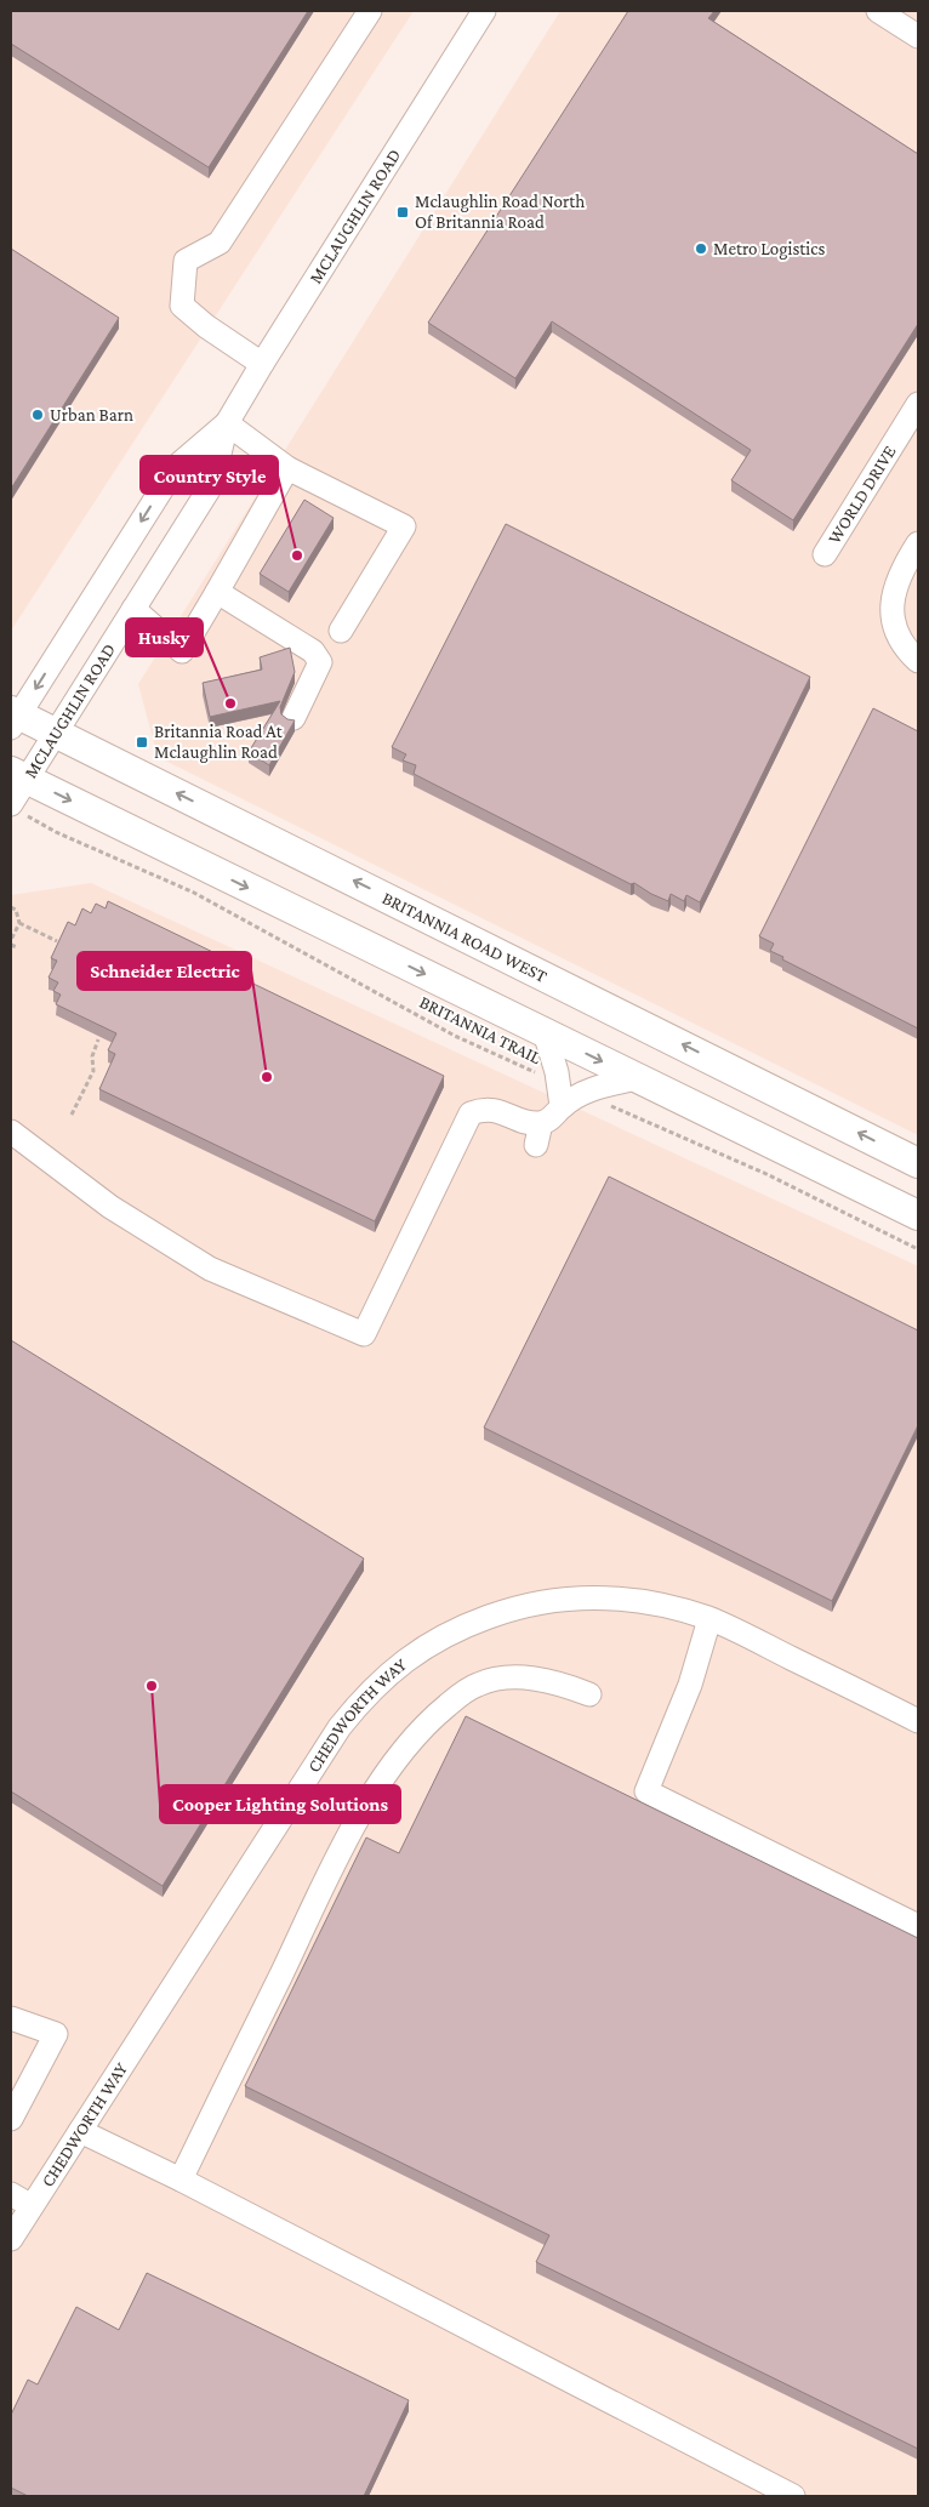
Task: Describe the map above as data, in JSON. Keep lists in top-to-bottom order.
{
  "streets": {
    "main road": ["BRITANNIA ROAD WEST"],
    "street": ["MCLAUGHLIN ROAD", "WORLD DRIVE", "CHEDWORTH WAY"],
    "path": ["BRITANNIA TRAIL"]
  },
  "crossings": [
    ["MCLAUGHLIN ROAD", "BRITANNIA ROAD WEST"]
  ],
  "places": {
    "transit": ["Mclaughlin Road North Of Britannia Road", "Britannia Road At Mclaughlin Road"],
    "other": [
      "Metro Logistics",
      "Urban Barn",
      "Country Style",
      "Husky",
      "Schneider Electric",
      "Cooper Lighting Solutions"
    ]
  }
}
